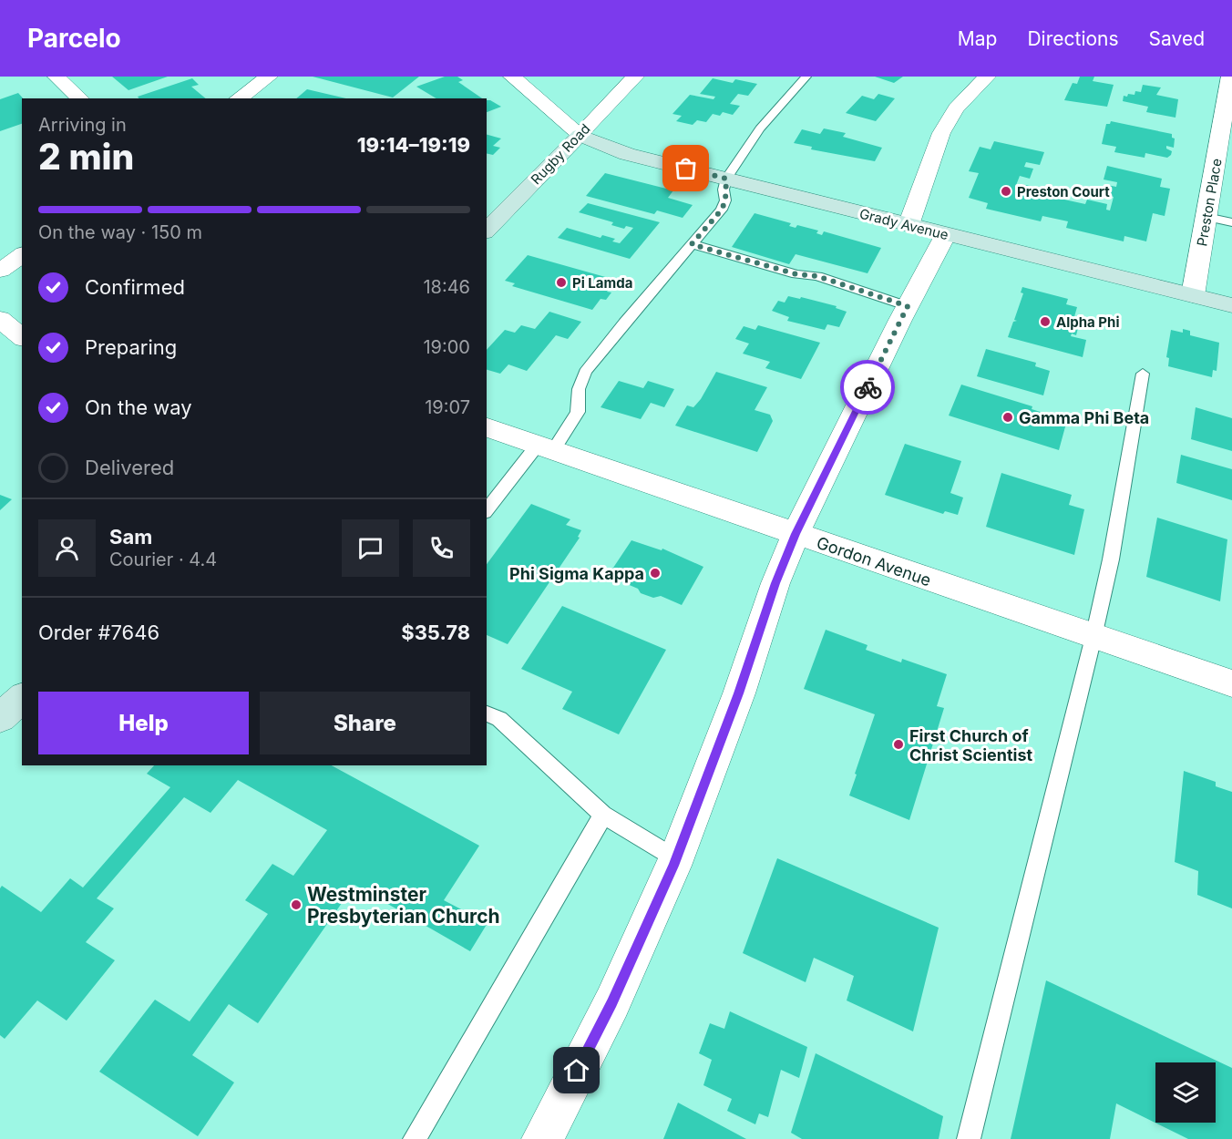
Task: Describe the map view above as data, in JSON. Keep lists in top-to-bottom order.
{
  "streets": {
    "main road": ["Rugby Road", "Grady Avenue"],
    "street": ["Preston Place", "Gordon Avenue"]
  },
  "crossings": [
    ["Rugby Road", "Grady Avenue"],
    ["Preston Place", "Grady Avenue"]
  ],
  "places": [
    "Preston Court",
    "Pi Lamda",
    "Alpha Phi",
    "Gamma Phi Beta",
    "Phi Sigma Kappa",
    "First Church of Christ Scientist",
    "Westminster Presbyterian Church"
  ],
  "page": {
    "header": "Parcelo",
    "nav": ["Map", "Directions", "Saved"],
    "heading": ["2 min", "Arriving in", "19:14–19:19"],
    "panel": [
      "Sam",
      "Courier · 4.4",
      "Order #7646",
      "$35.78"
    ],
    "bar": "On the way · 150 m",
    "list": [
      ["Confirmed", "18:46"],
      ["Preparing", "19:00"],
      ["On the way", "19:07"],
      "Delivered"
    ],
    "buttons": ["Help", "Share"]
  }
}
